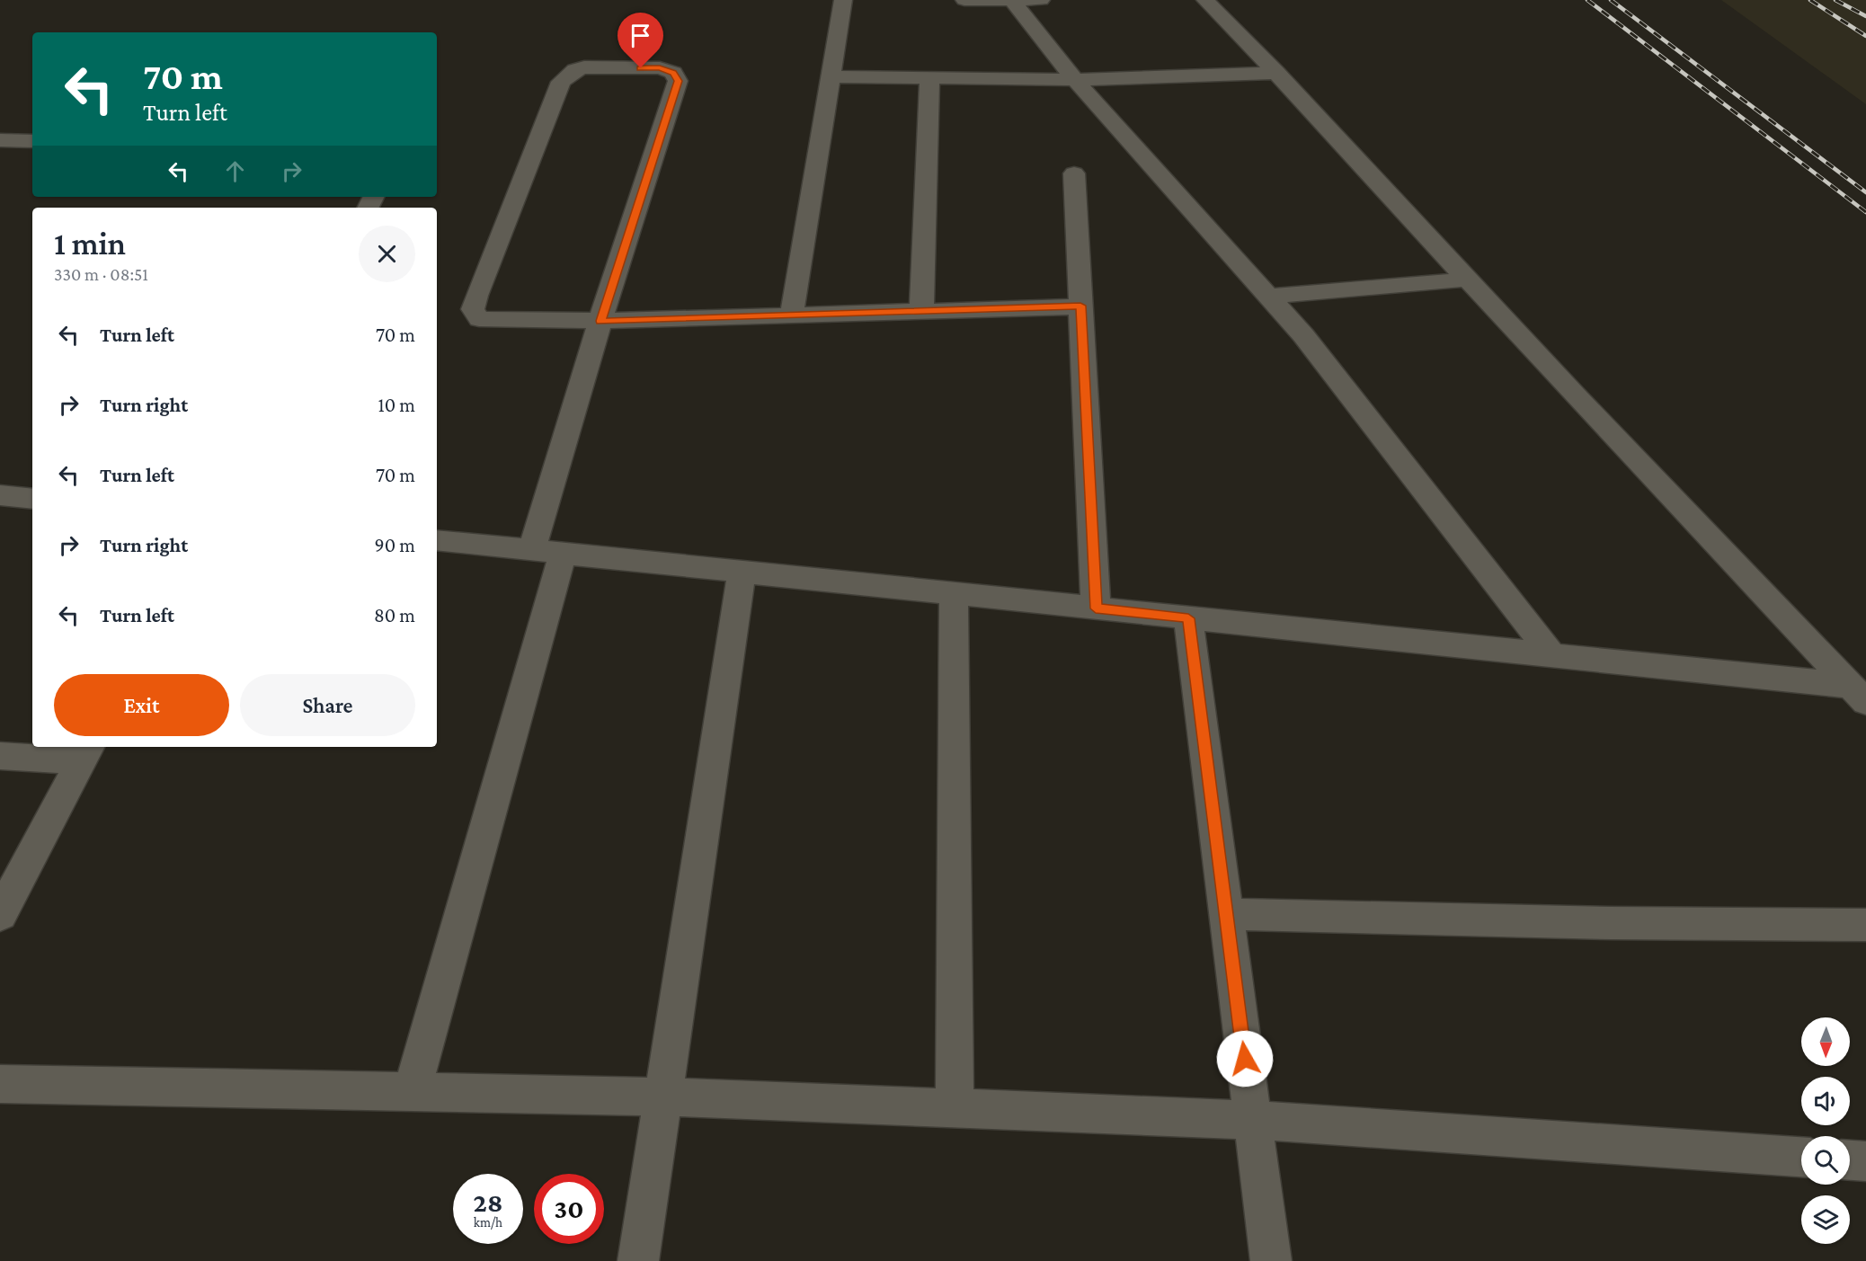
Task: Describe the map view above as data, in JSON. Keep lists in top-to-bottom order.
{
  "north": "bottom",
  "page": {
    "turn": ["70 m", "Turn left"],
    "heading": ["1 min", "330 m · 08:51"],
    "list": [
      {
        "name": "Turn left",
        "value": "70 m"
      },
      {
        "name": "Turn right",
        "value": "10 m"
      },
      {
        "name": "Turn left",
        "value": "70 m"
      },
      {
        "name": "Turn right",
        "value": "90 m"
      },
      {
        "name": "Turn left",
        "value": "80 m"
      }
    ],
    "buttons": ["Exit", "Share"],
    "speed": "28 km/h",
    "limit": "30"
  }
}
